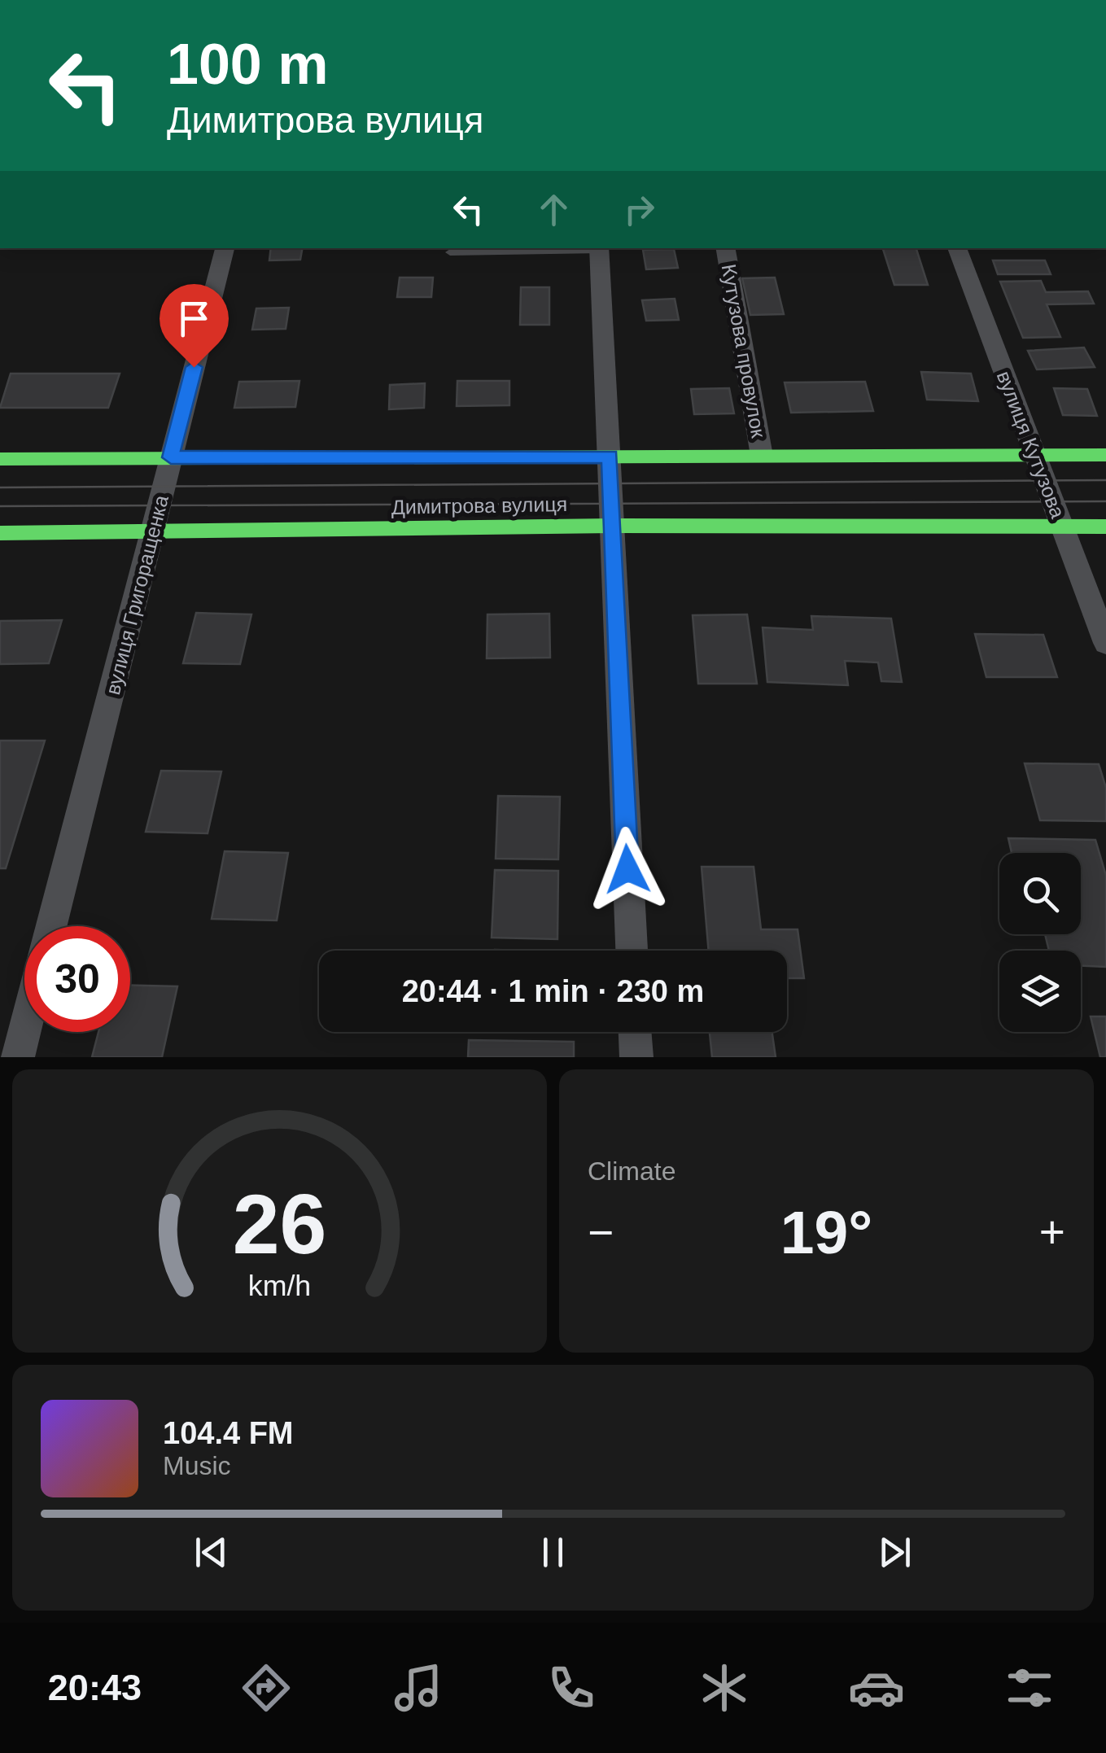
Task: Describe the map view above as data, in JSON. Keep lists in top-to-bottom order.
{
  "streets": {
    "street": [
      "Кутузова провулок",
      "вулиця Кутузова",
      "Димитрова вулиця",
      "вулиця Григоращенка"
    ]
  },
  "crossings": [
    ["вулиця Кутузова", "Димитрова вулиця"],
    ["Димитрова вулиця", "вулиця Григоращенка"]
  ],
  "page": {
    "turn": ["100 m", "Димитрова вулиця"],
    "limit": "30",
    "trip": "20:44 · 1 min · 230 m",
    "tile": "Climate",
    "heat": ["−", "19°", "+"],
    "song": ["104.4 FM", "Music"],
    "tabs": "20:43",
    "gauge": ["26", "km/h"]
  }
}
